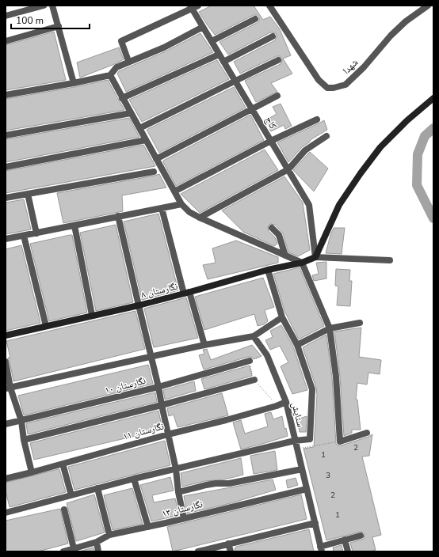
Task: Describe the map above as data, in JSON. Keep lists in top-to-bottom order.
{
  "streets": {
    "street": [
      "شهدا",
      "کاج",
      "نگارستان ۸",
      "نگارستان ۱۰",
      "ستایش",
      "نگارستان ۱۱",
      "نگارستان ۱۳"
    ]
  },
  "crossings": [
    ["کاج", "نگارستان ۸"],
    ["ستایش", "نگارستان ۱۱"],
    ["ستایش", "نگارستان ۱۳"]
  ],
  "house_numbers": [
    "2",
    "1",
    "3",
    "2",
    "1"
  ],
  "scale_bar": "100 m"
}
